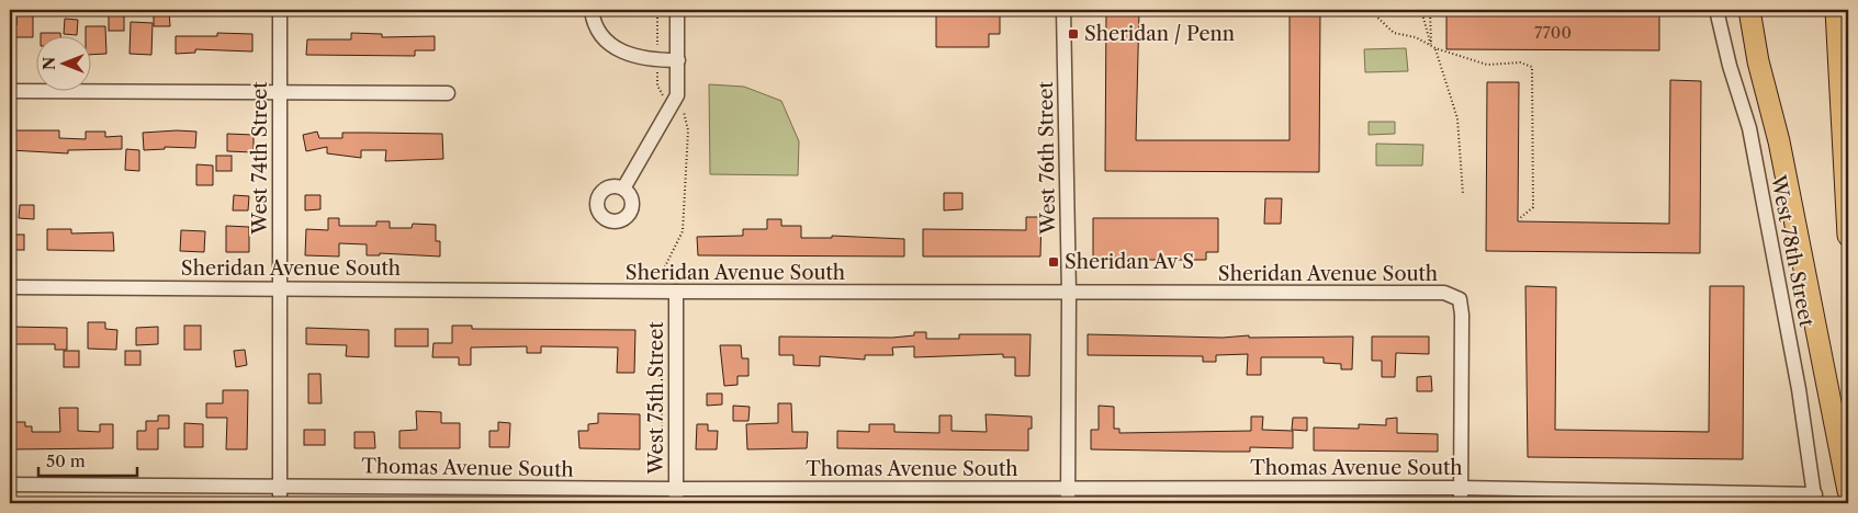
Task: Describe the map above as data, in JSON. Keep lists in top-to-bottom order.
{
  "streets": {
    "street": [
      "West 74th Street",
      "West 76th Street",
      "West 78th Street",
      "Sheridan Avenue South",
      "West 75th Street",
      "Thomas Avenue South"
    ]
  },
  "crossings": [
    ["West 74th Street", "Sheridan Avenue South"],
    ["West 74th Street", "Thomas Avenue South"],
    ["West 76th Street", "Sheridan Avenue South"],
    ["West 76th Street", "Thomas Avenue South"],
    ["West 78th Street", "Thomas Avenue South"],
    ["Sheridan Avenue South", "West 75th Street"],
    ["Sheridan Avenue South", "Thomas Avenue South"],
    ["West 75th Street", "Thomas Avenue South"]
  ],
  "places": {
    "transit": ["Sheridan / Penn", "Sheridan Av S"]
  },
  "house_numbers": ["7700"],
  "scale_bar": "50 m",
  "north": "left"
}
